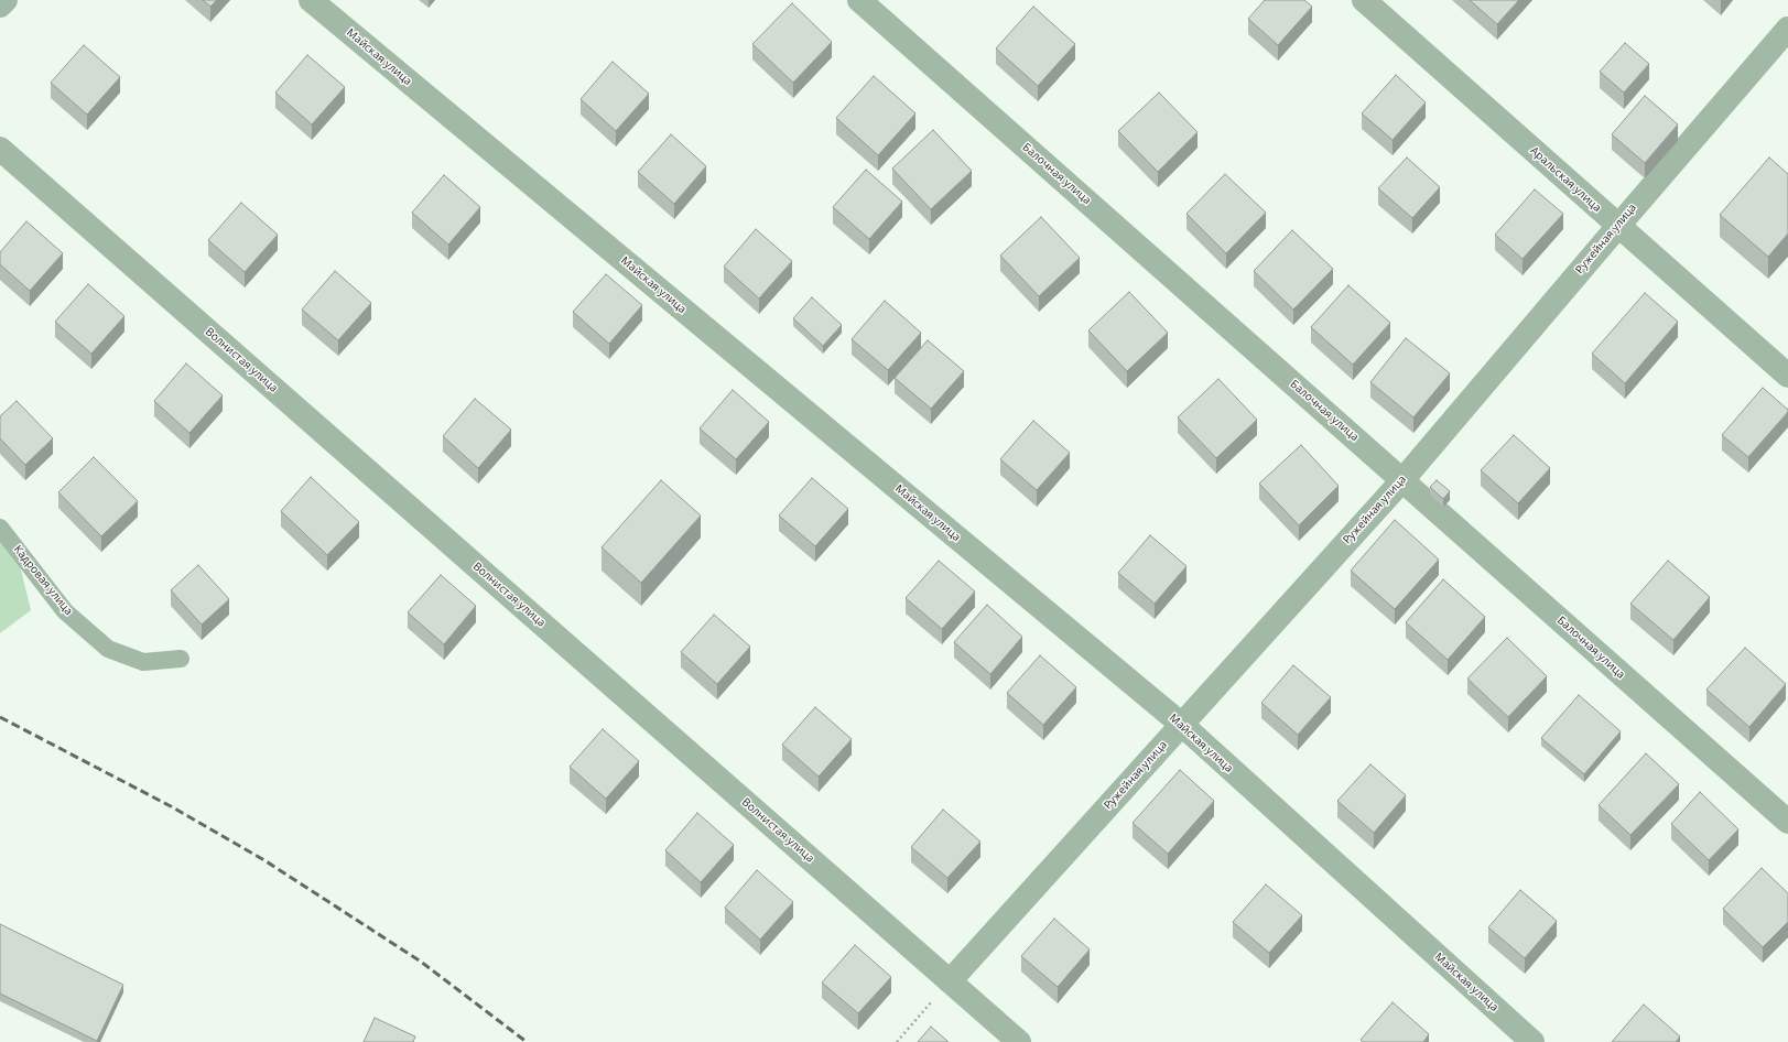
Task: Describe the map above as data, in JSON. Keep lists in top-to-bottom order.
{
  "streets": {
    "street": [
      "Майская улица",
      "Балочная улица",
      "Аральская улица",
      "Ружейная улица",
      "Волнистая улица"
    ],
    "lane": ["Кадровая улица"]
  },
  "crossings": [
    ["Майская улица", "Ружейная улица"],
    ["Балочная улица", "Ружейная улица"],
    ["Аральская улица", "Ружейная улица"],
    ["Ружейная улица", "Волнистая улица"]
  ]
}
